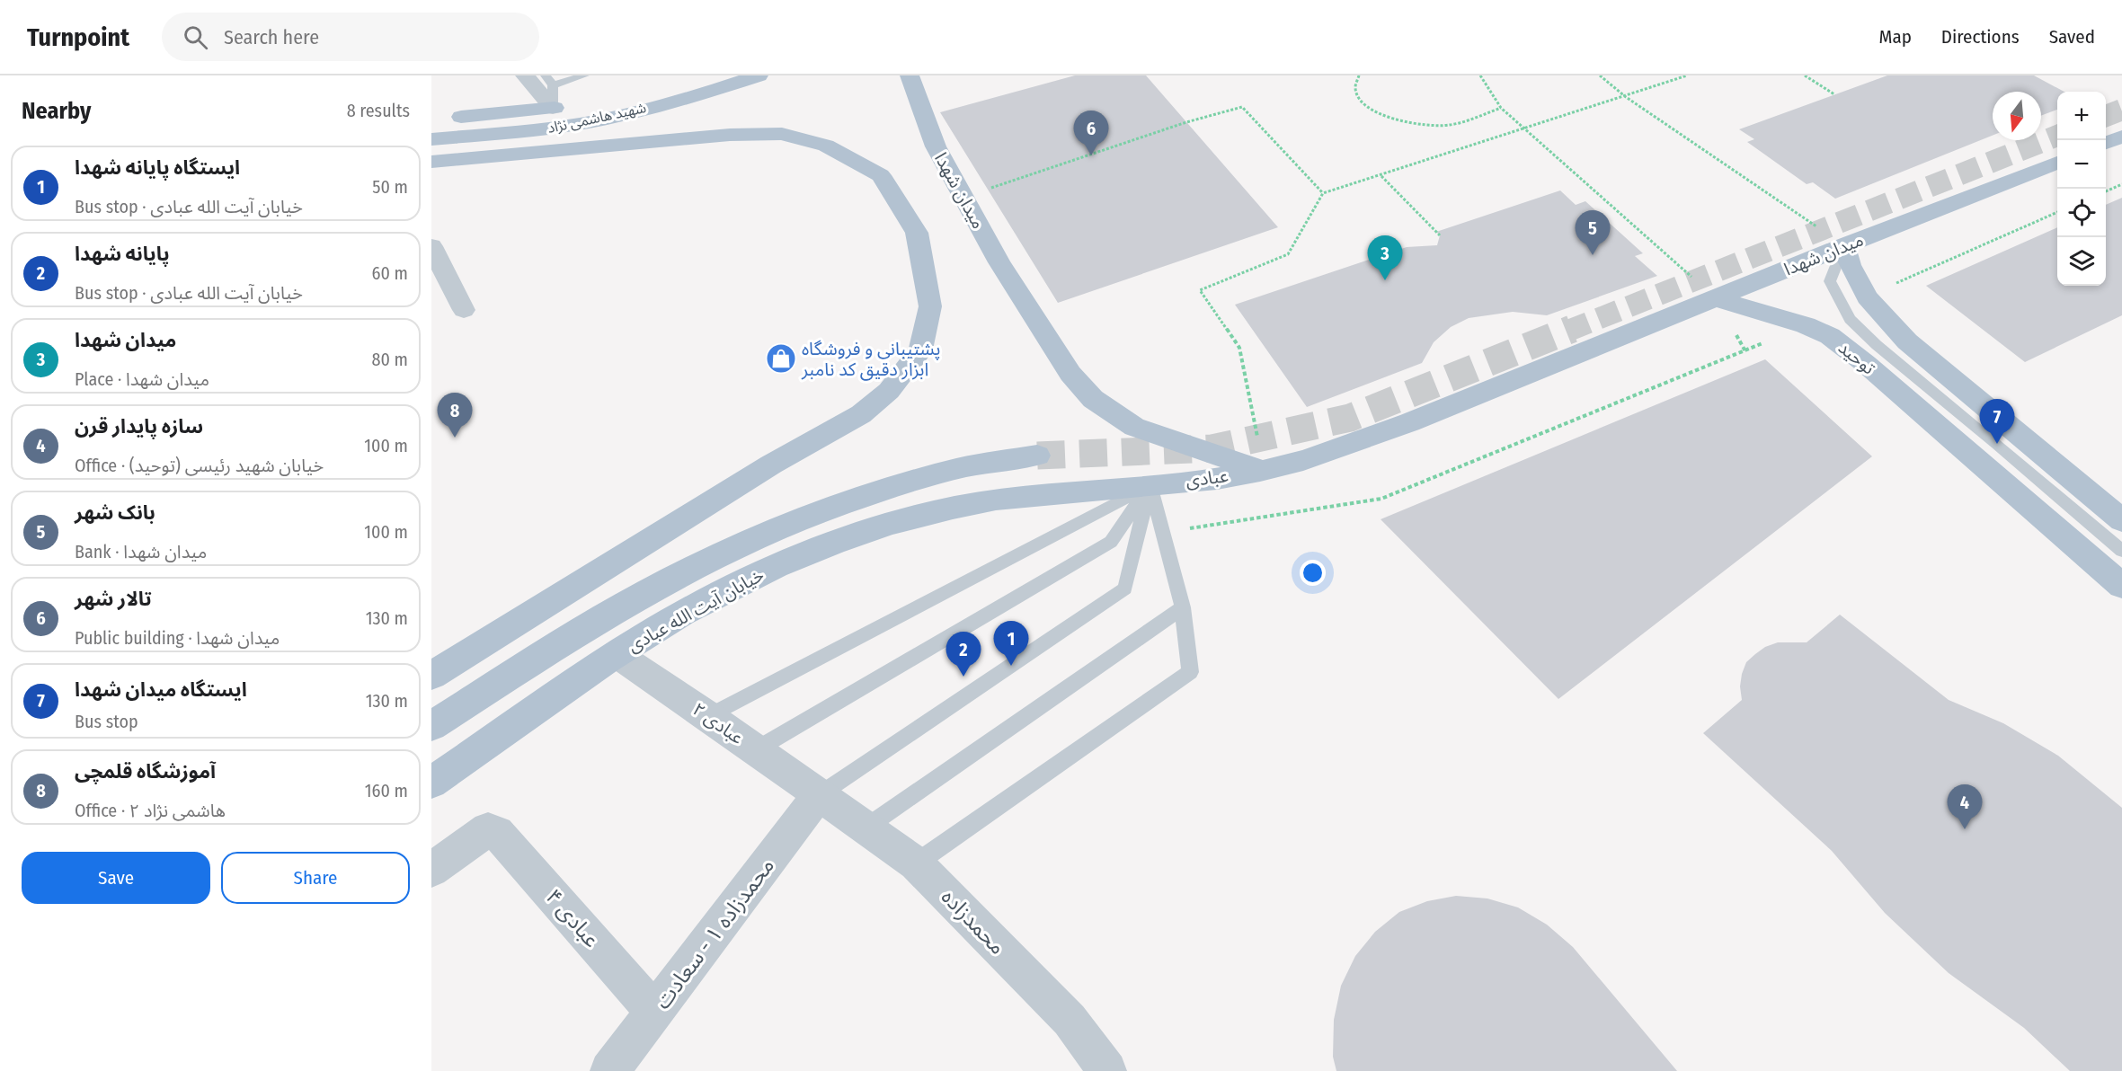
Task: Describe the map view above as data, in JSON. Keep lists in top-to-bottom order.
{
  "streets": {
    "main road": [
      "شهید هاشمی نژاد",
      "میدان شهدا",
      "توحید",
      "عبادی",
      "خیابان آیت الله عبادی"
    ],
    "street": [
      "عبادی ۲",
      "عبادی ۴",
      "محمدزاده",
      "محمدزاده ۱ - سعادت"
    ]
  },
  "crossings": [
    ["میدان شهدا", "توحید"],
    ["میدان شهدا", "عبادی"],
    ["عبادی", "خیابان آیت الله عبادی"],
    ["خیابان آیت الله عبادی", "عبادی ۲"],
    ["عبادی ۲", "محمدزاده"],
    ["عبادی ۲", "محمدزاده ۱ - سعادت"],
    ["عبادی ۴", "محمدزاده ۱ - سعادت"],
    ["محمدزاده", "محمدزاده ۱ - سعادت"]
  ],
  "places": {
    "shop": ["پشتیبانی و فروشگاه ابزار دقیق کد نامبر"]
  },
  "north": "bottom",
  "page": {
    "header": "Turnpoint",
    "search": "Search here",
    "nav": ["Map", "Directions", "Saved"],
    "heading": ["Nearby", "8 results"],
    "map_buttons": ["+", "−"],
    "pins": [
      "6",
      "5",
      "3",
      "8",
      "7",
      "1",
      "2",
      "4"
    ],
    "list": [
      {
        "mark": "1",
        "name": "ایستگاه پایانه شهدا",
        "note": "Bus stop · خیابان آیت الله عبادی",
        "value": "50 m"
      },
      {
        "mark": "2",
        "name": "پایانه شهدا",
        "note": "Bus stop · خیابان آیت الله عبادی",
        "value": "60 m"
      },
      {
        "mark": "3",
        "name": "میدان شهدا",
        "note": "Place · میدان شهدا",
        "value": "80 m"
      },
      {
        "mark": "4",
        "name": "سازه پایدار قرن",
        "note": "Office · خیابان شهید رئیسی (توحید)",
        "value": "100 m"
      },
      {
        "mark": "5",
        "name": "بانک شهر",
        "note": "Bank · میدان شهدا",
        "value": "100 m"
      },
      {
        "mark": "6",
        "name": "تالار شهر",
        "note": "Public building · میدان شهدا",
        "value": "130 m"
      },
      {
        "mark": "7",
        "name": "ایستگاه میدان شهدا",
        "note": "Bus stop",
        "value": "130 m"
      },
      {
        "mark": "8",
        "name": "آموزشگاه قلمچی",
        "note": "Office · هاشمی نژاد ۲",
        "value": "160 m"
      }
    ],
    "buttons": ["Save", "Share"]
  }
}
